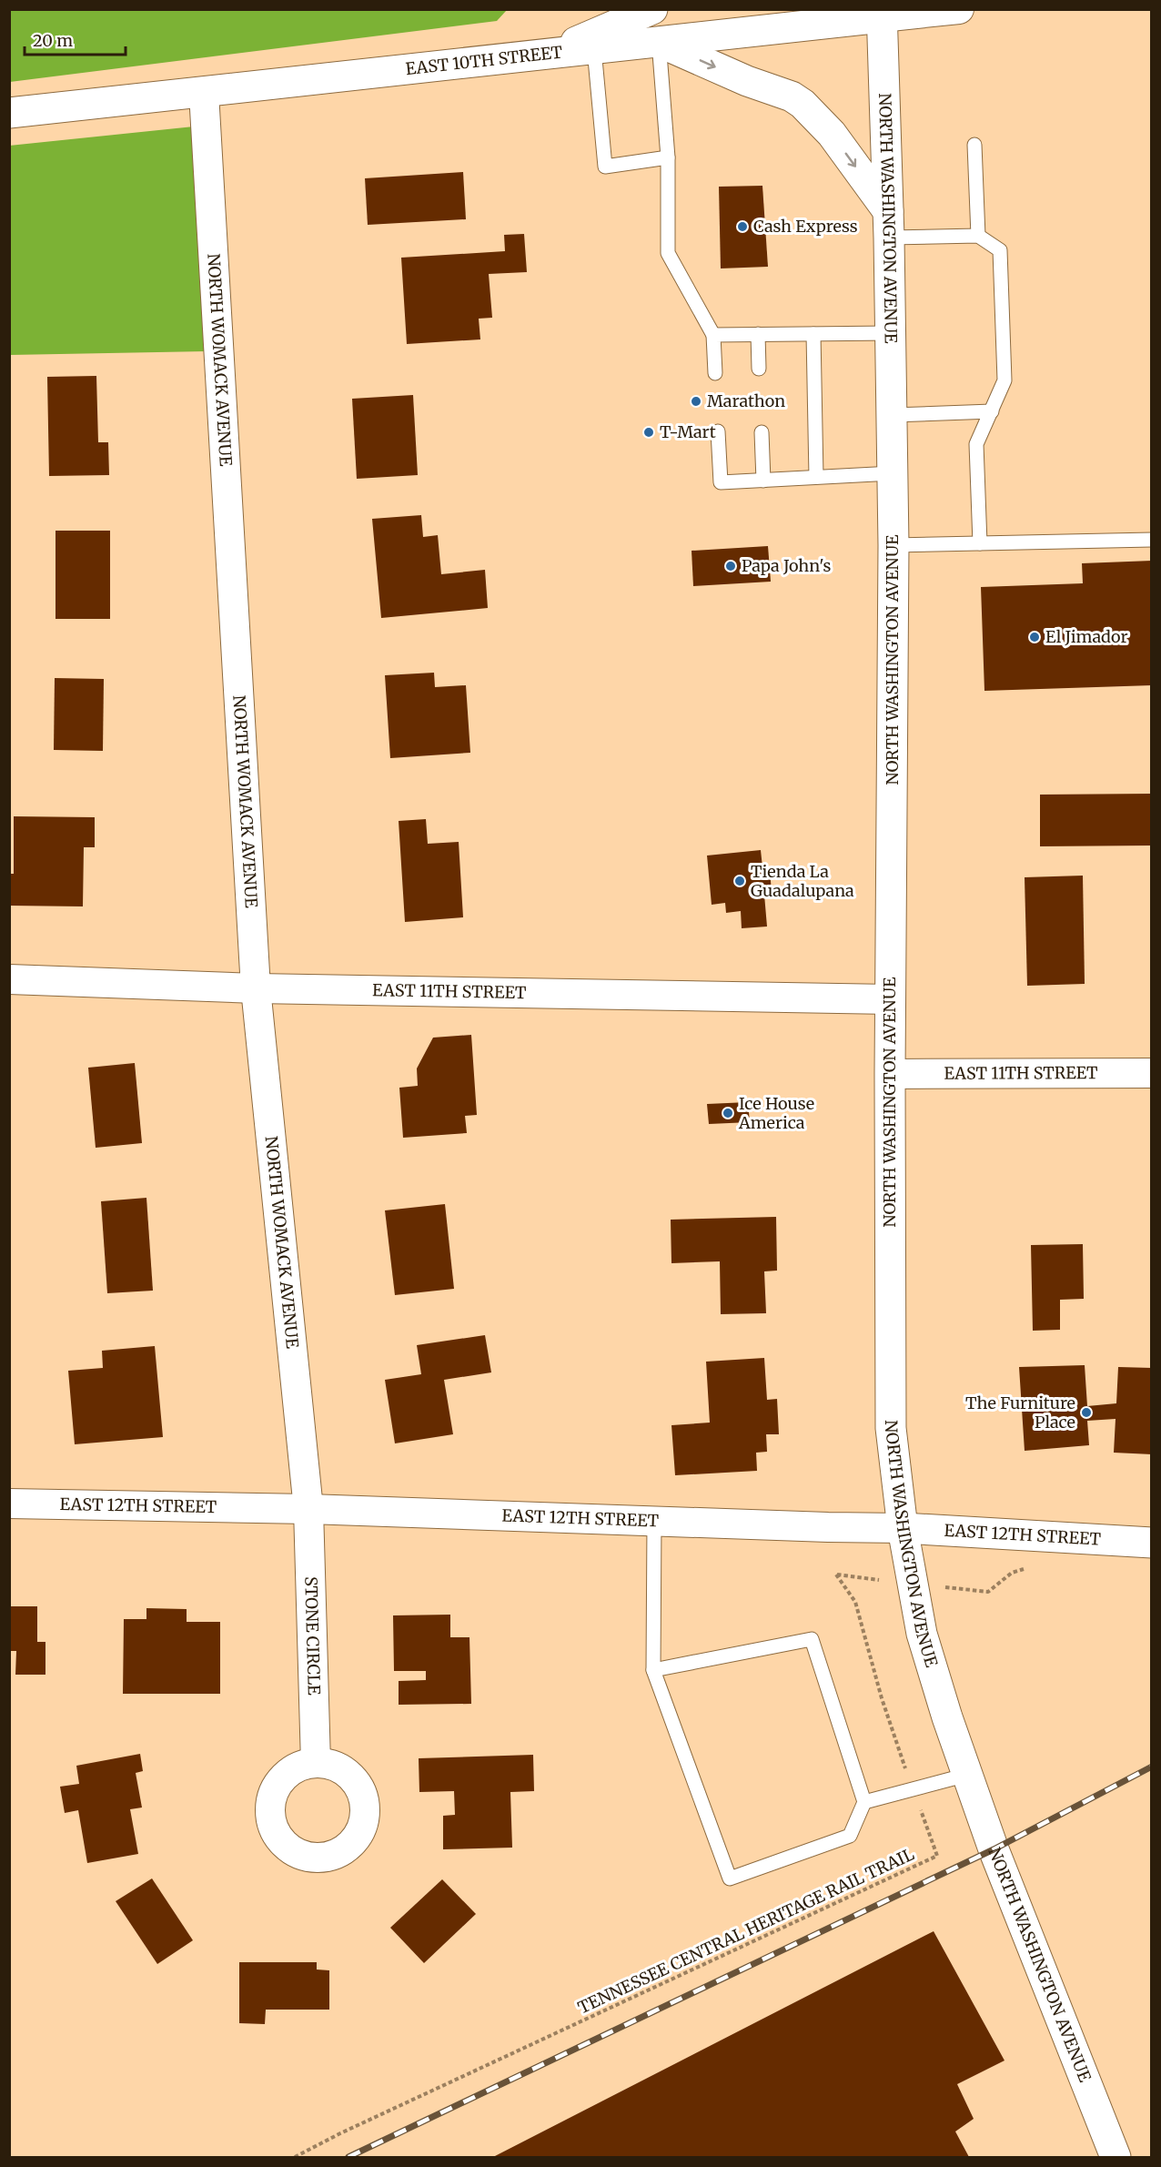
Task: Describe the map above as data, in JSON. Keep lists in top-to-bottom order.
{
  "streets": {
    "main road": ["EAST 10TH STREET", "NORTH WASHINGTON AVENUE", "EAST 12TH STREET"],
    "street": ["NORTH WOMACK AVENUE", "EAST 11TH STREET", "STONE CIRCLE"],
    "path": ["TENNESSEE CENTRAL HERITAGE RAIL TRAIL"]
  },
  "crossings": [
    ["EAST 10TH STREET", "NORTH WASHINGTON AVENUE"],
    ["EAST 10TH STREET", "NORTH WOMACK AVENUE"],
    ["NORTH WASHINGTON AVENUE", "EAST 11TH STREET"],
    ["NORTH WASHINGTON AVENUE", "EAST 12TH STREET"],
    ["NORTH WOMACK AVENUE", "EAST 11TH STREET"],
    ["NORTH WOMACK AVENUE", "EAST 12TH STREET"],
    ["NORTH WOMACK AVENUE", "STONE CIRCLE"],
    ["EAST 12TH STREET", "STONE CIRCLE"]
  ],
  "places": [
    "Cash Express",
    "Marathon",
    "T-Mart",
    "Papa John's",
    "El Jimador",
    "Tienda La Guadalupana",
    "Ice House America",
    "The Furniture Place"
  ],
  "scale_bar": "20 m"
}
